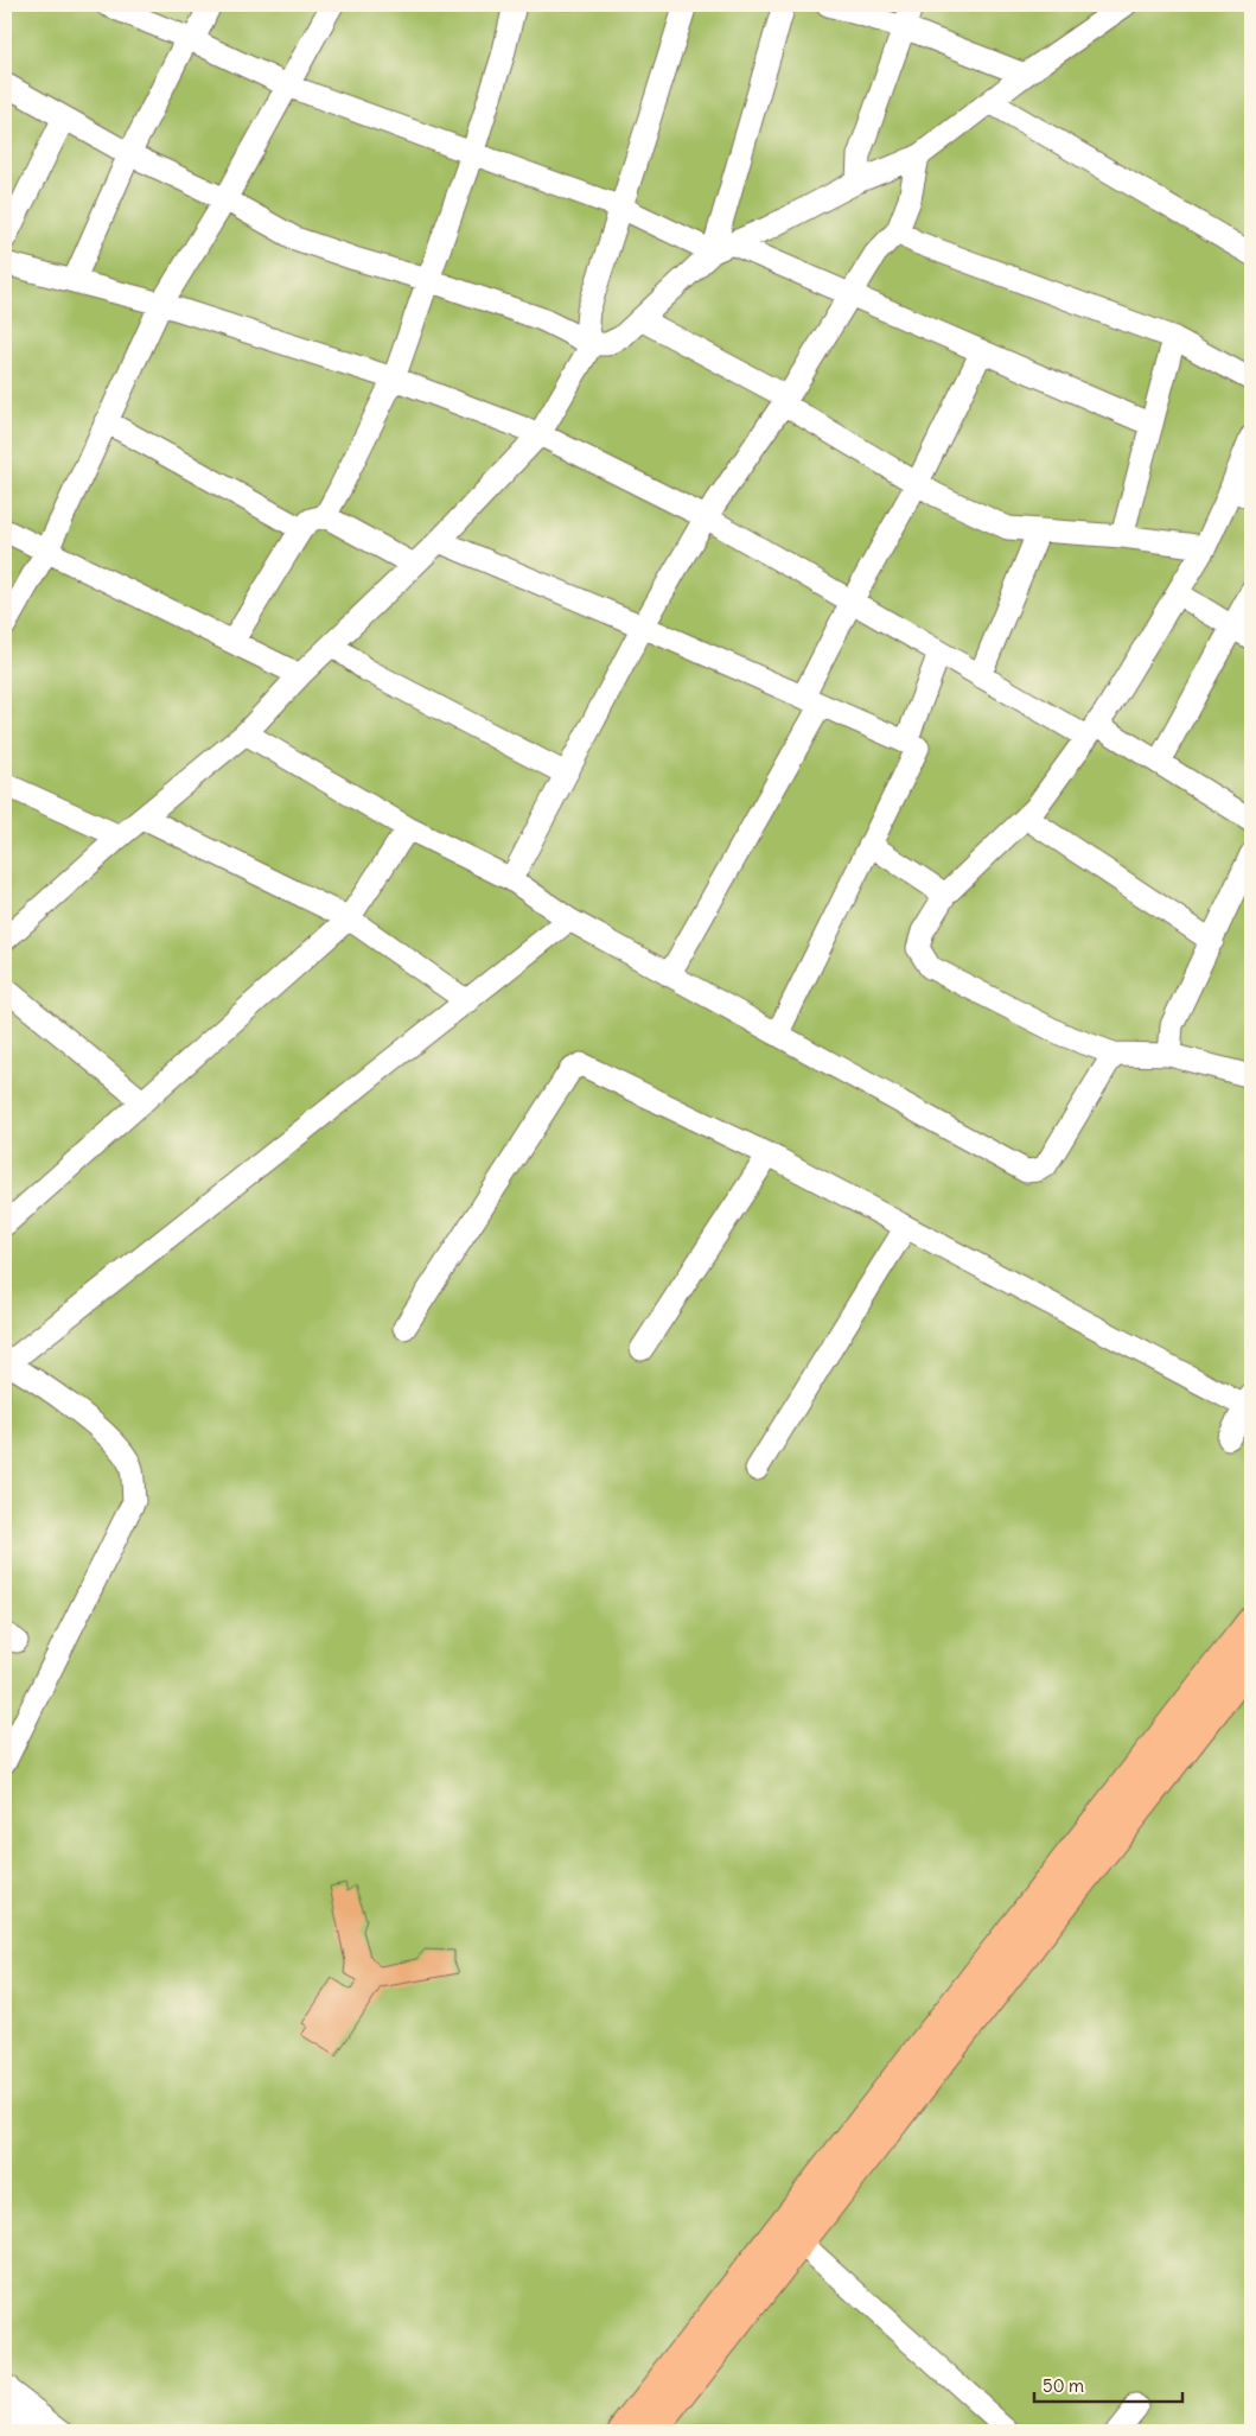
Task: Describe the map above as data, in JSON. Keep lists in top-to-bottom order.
{
  "scale_bar": "50 m"
}
